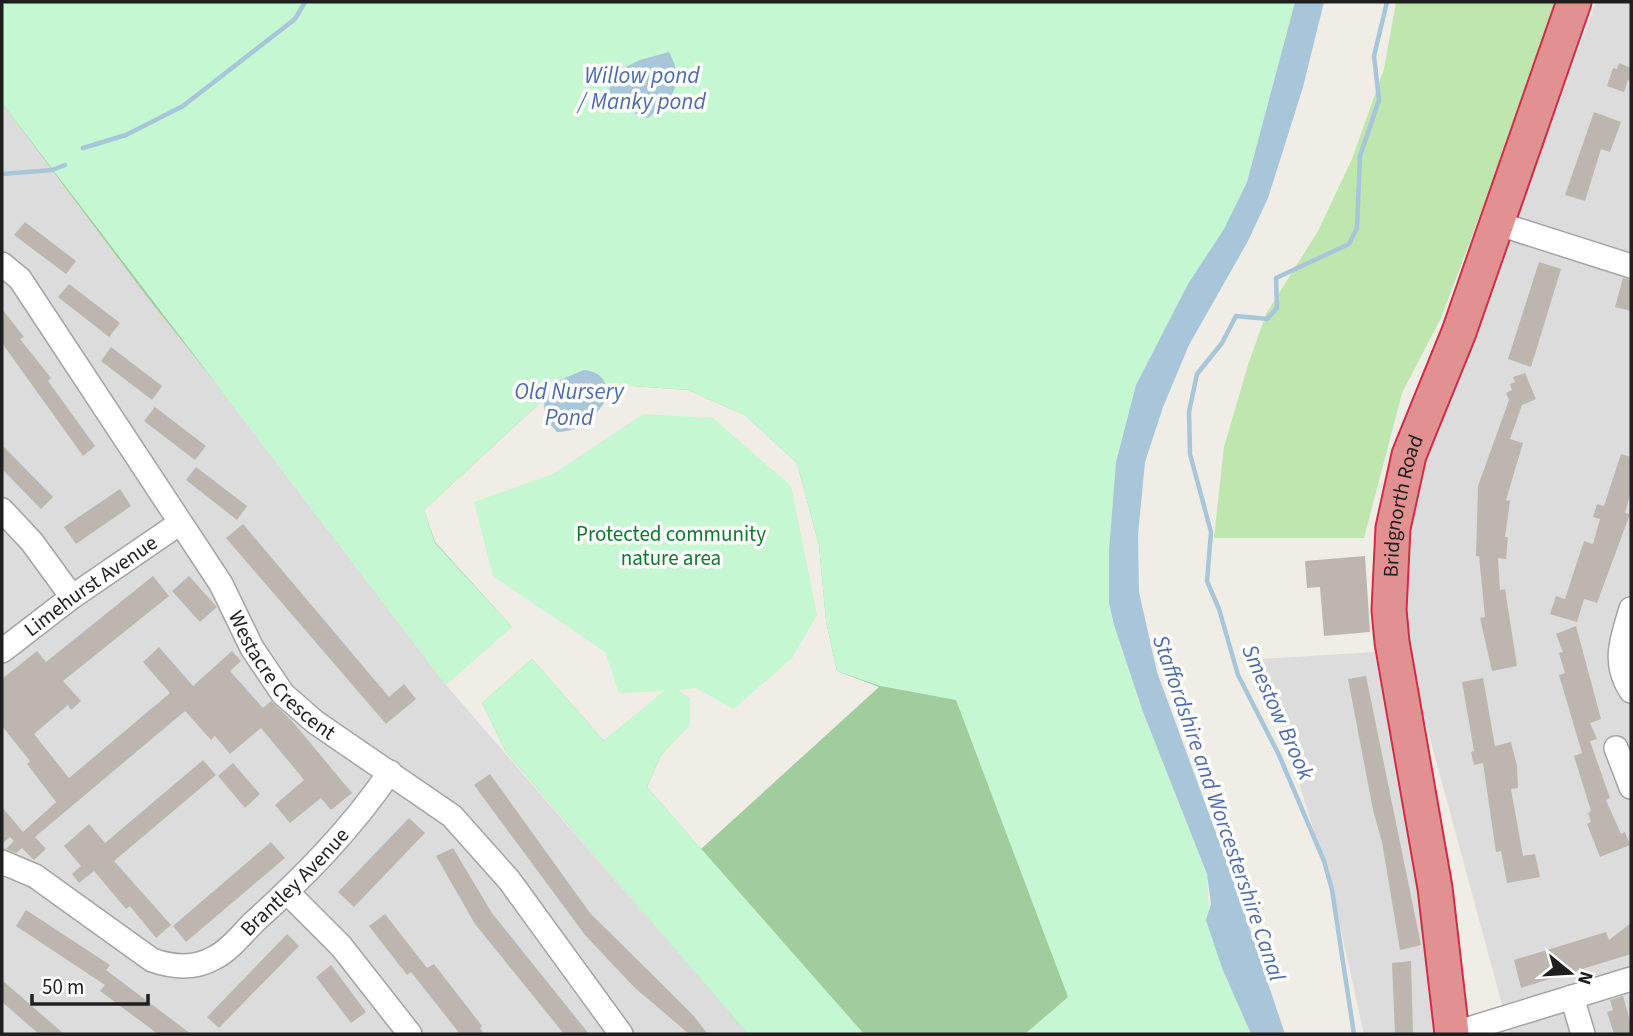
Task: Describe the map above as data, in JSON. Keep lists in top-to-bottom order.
{
  "streets": {
    "highway": ["Bridgnorth Road"],
    "street": ["Limehurst Avenue", "Westacre Crescent", "Brantley Avenue"]
  },
  "crossings": [
    ["Limehurst Avenue", "Westacre Crescent"],
    ["Westacre Crescent", "Brantley Avenue"]
  ],
  "water": [
    "Willow pond / Manky pond",
    "Old Nursery Pond",
    "Smestow Brook",
    "Staffordshire and Worcestershire Canal"
  ],
  "parks": ["Protected community nature area"],
  "scale_bar": "50 m",
  "north": "right"
}
